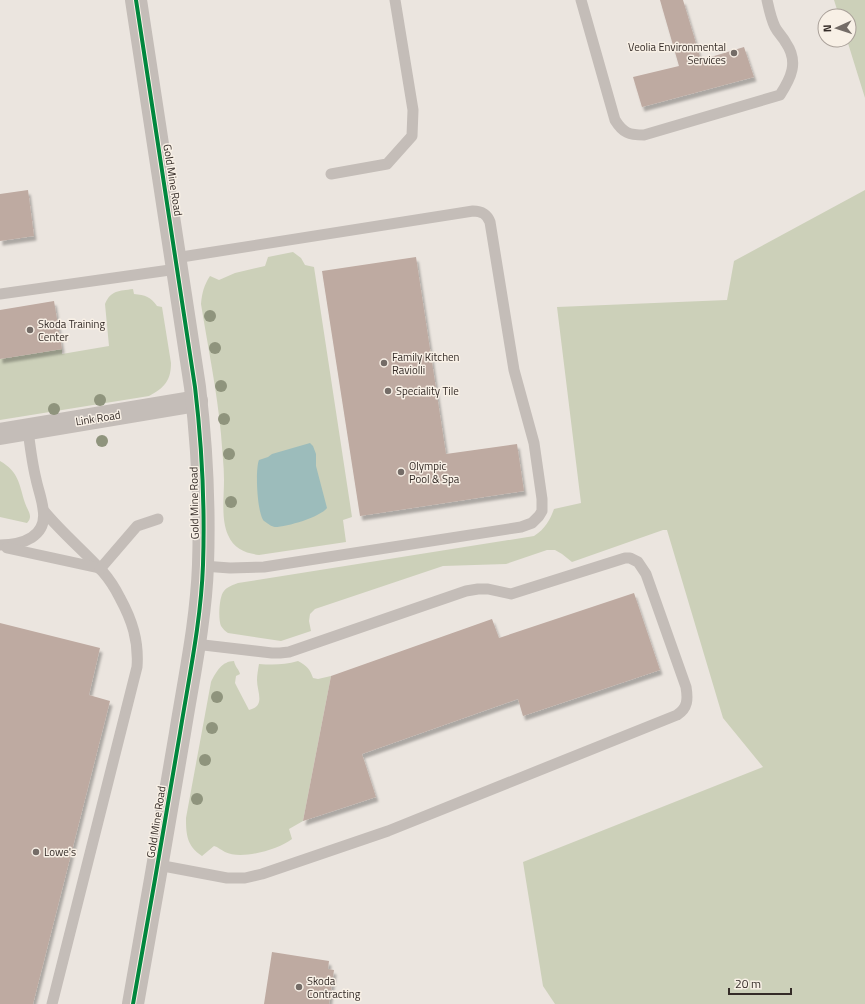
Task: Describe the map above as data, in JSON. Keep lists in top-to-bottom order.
{
  "streets": {
    "street": ["Gold Mine Road", "Link Road"]
  },
  "crossings": [
    ["Gold Mine Road", "Link Road"]
  ],
  "places": [
    "Veolia Environmental Services",
    "Skoda Training Center",
    "Family Kitchen Raviolli",
    "Speciality Tile",
    "Olympic Pool & Spa",
    "Lowe's",
    "Skoda Contracting"
  ],
  "scale_bar": "20 m",
  "north": "left"
}
